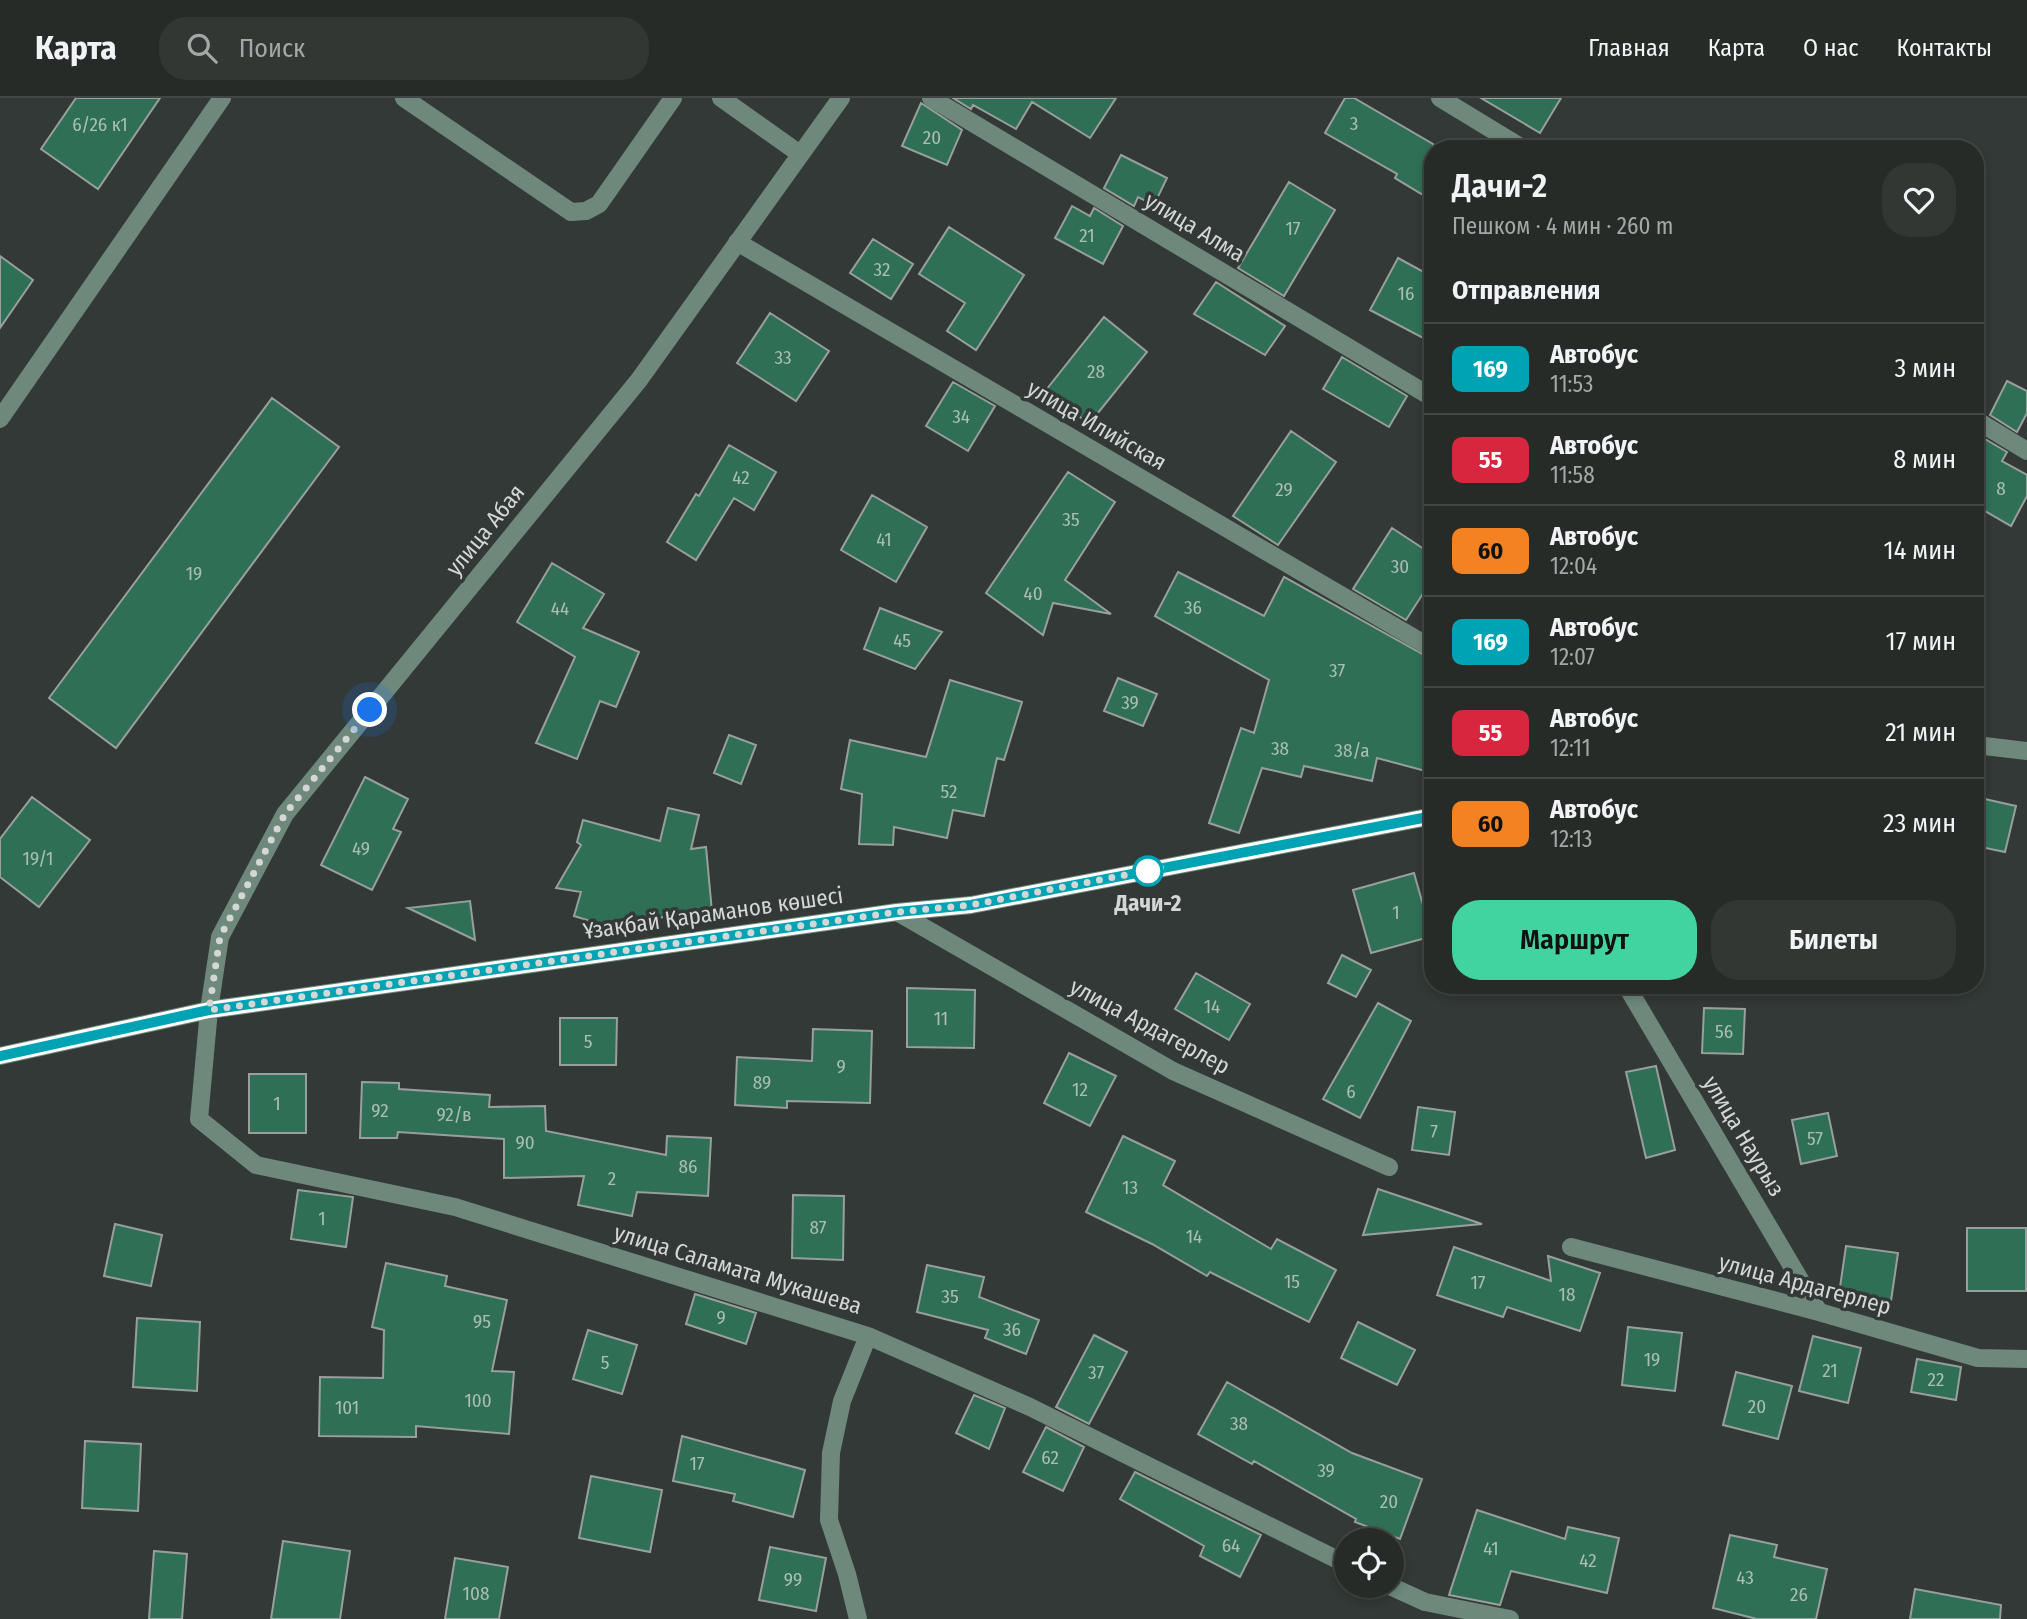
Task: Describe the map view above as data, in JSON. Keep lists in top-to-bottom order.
{
  "streets": {
    "street": [
      "улица Алма",
      "улица Илийская",
      "улица Абая",
      "Ұзақбай Қараманов көшесі",
      "улица Ардагерлер",
      "улица Наурыз",
      "улица Саламата Мукашева"
    ]
  },
  "crossings": [
    ["улица Илийская", "улица Абая"],
    ["улица Абая", "Ұзақбай Қараманов көшесі"],
    ["улица Абая", "улица Саламата Мукашева"],
    ["Ұзақбай Қараманов көшесі", "улица Ардагерлер"],
    ["Ұзақбай Қараманов көшесі", "улица Саламата Мукашева"],
    ["улица Ардагерлер", "улица Наурыз"]
  ],
  "places": ["Дачи-2"],
  "lines": ["bus line 169"],
  "house_numbers": [
    "3",
    "6/26 к1",
    "20",
    "17",
    "21",
    "32",
    "16",
    "33",
    "28",
    "34",
    "42",
    "8",
    "29",
    "35",
    "41",
    "30",
    "19",
    "40",
    "36",
    "44",
    "45",
    "37",
    "39",
    "38",
    "38/а",
    "52",
    "49",
    "19/1",
    "1",
    "14",
    "11",
    "56",
    "5",
    "9",
    "89",
    "12",
    "6",
    "1",
    "92",
    "92/в",
    "7",
    "57",
    "90",
    "86",
    "2",
    "13",
    "1",
    "87",
    "14",
    "15",
    "17",
    "18",
    "35",
    "9",
    "95",
    "36",
    "19",
    "5",
    "21",
    "37",
    "22",
    "100",
    "20",
    "101",
    "38",
    "62",
    "17",
    "39",
    "20",
    "64",
    "41",
    "42",
    "43",
    "99",
    "108",
    "26"
  ],
  "page": {
    "header": "Карта",
    "search": "Поиск",
    "nav": [
      "Главная",
      "Карта",
      "О нас",
      "Контакты"
    ],
    "heading": [
      ["Дачи-2", "Пешком · 4 мин · 260 m"],
      "Отправления"
    ],
    "list": [
      {
        "mark": "169",
        "name": "Автобус",
        "note": "11:53",
        "value": "3 мин"
      },
      {
        "mark": "55",
        "name": "Автобус",
        "note": "11:58",
        "value": "8 мин"
      },
      {
        "mark": "60",
        "name": "Автобус",
        "note": "12:04",
        "value": "14 мин"
      },
      {
        "mark": "169",
        "name": "Автобус",
        "note": "12:07",
        "value": "17 мин"
      },
      {
        "mark": "55",
        "name": "Автобус",
        "note": "12:11",
        "value": "21 мин"
      },
      {
        "mark": "60",
        "name": "Автобус",
        "note": "12:13",
        "value": "23 мин"
      }
    ],
    "buttons": ["Маршрут", "Билеты"]
  }
}
